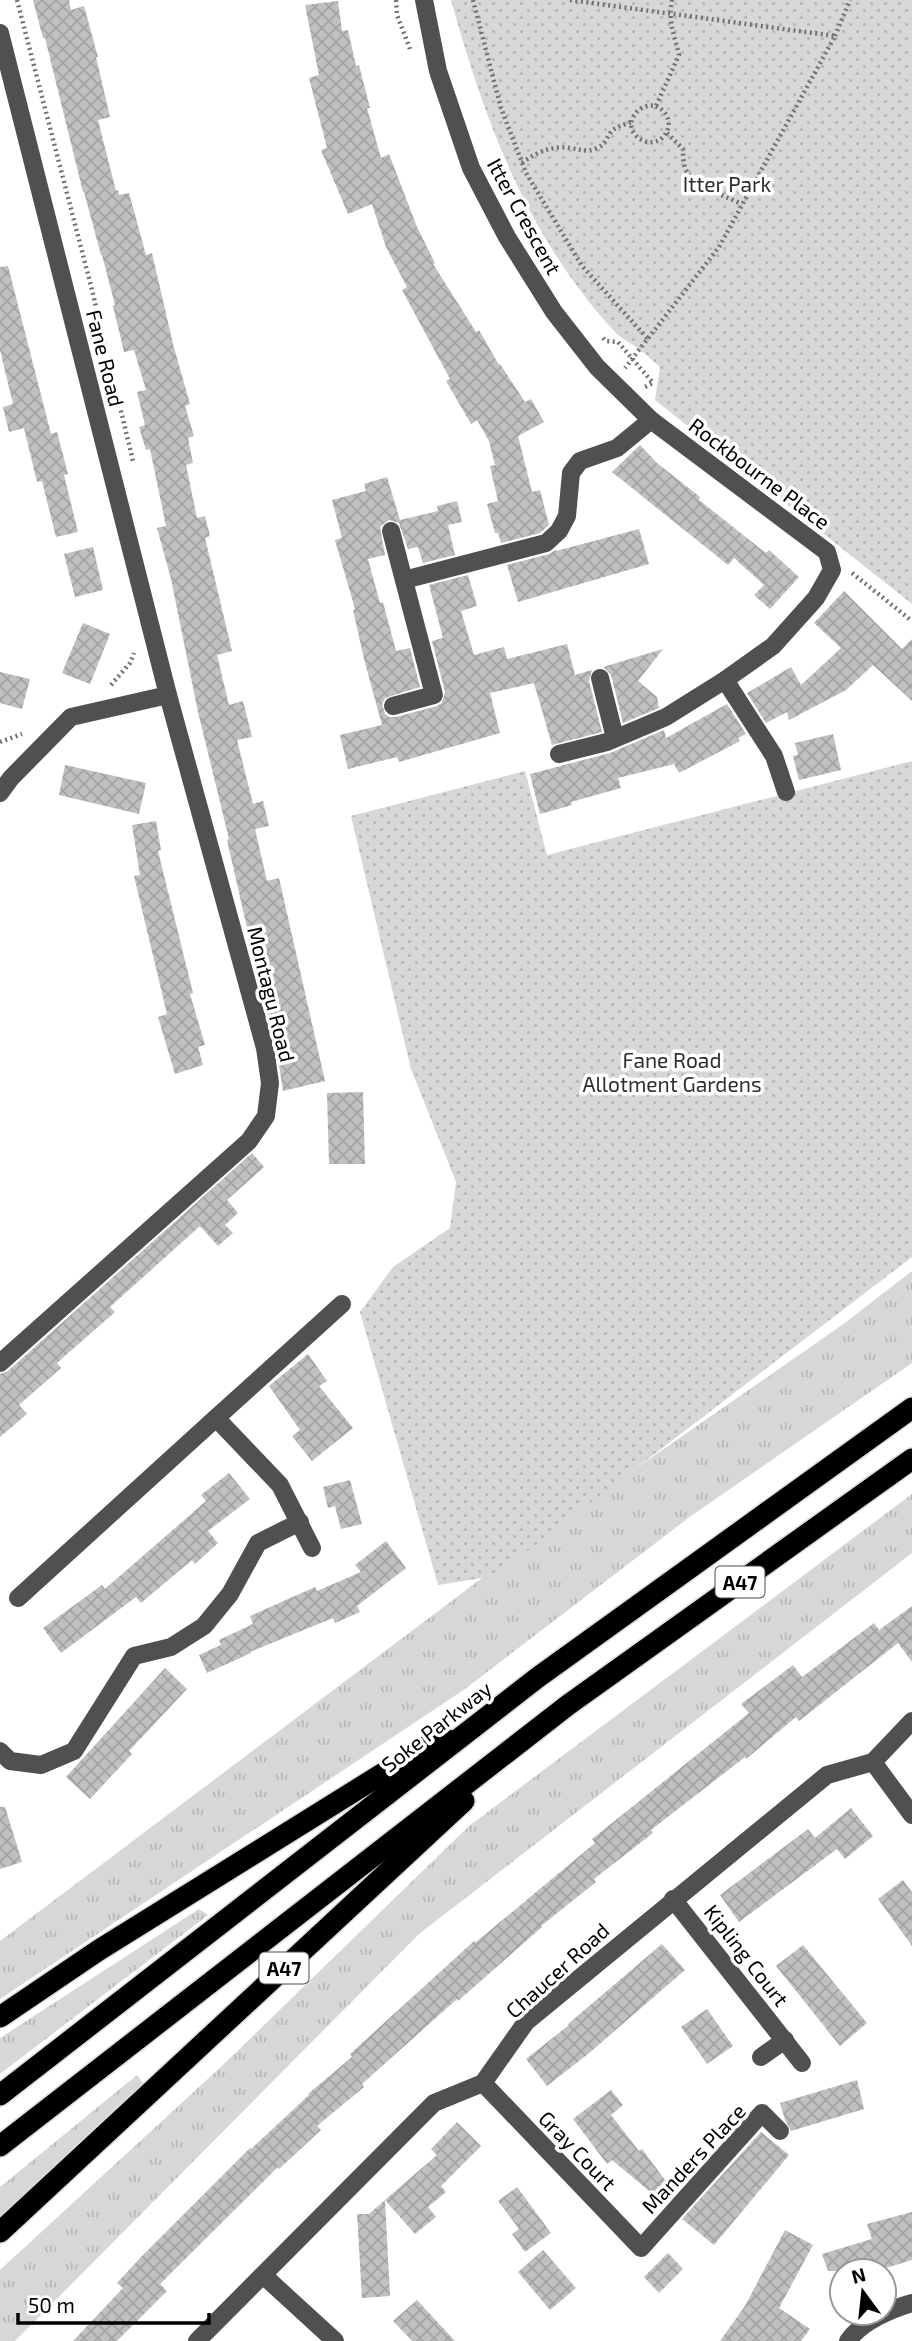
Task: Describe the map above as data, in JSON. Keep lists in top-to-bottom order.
{
  "streets": {
    "highway": ["A47", "Soke Parkway"],
    "street": [
      "Itter Crescent",
      "Fane Road",
      "Rockbourne Place",
      "Montagu Road",
      "Kipling Court",
      "Chaucer Road",
      "Gray Court",
      "Manders Place"
    ]
  },
  "crossings": [
    ["Itter Crescent", "Rockbourne Place"],
    ["Fane Road", "Montagu Road"],
    ["A47", "Soke Parkway"],
    ["Kipling Court", "Chaucer Road"],
    ["Chaucer Road", "Gray Court"],
    ["Gray Court", "Manders Place"]
  ],
  "parks": ["Itter Park", "Fane Road Allotment Gardens"],
  "scale_bar": "50 m",
  "north": "top"
}
